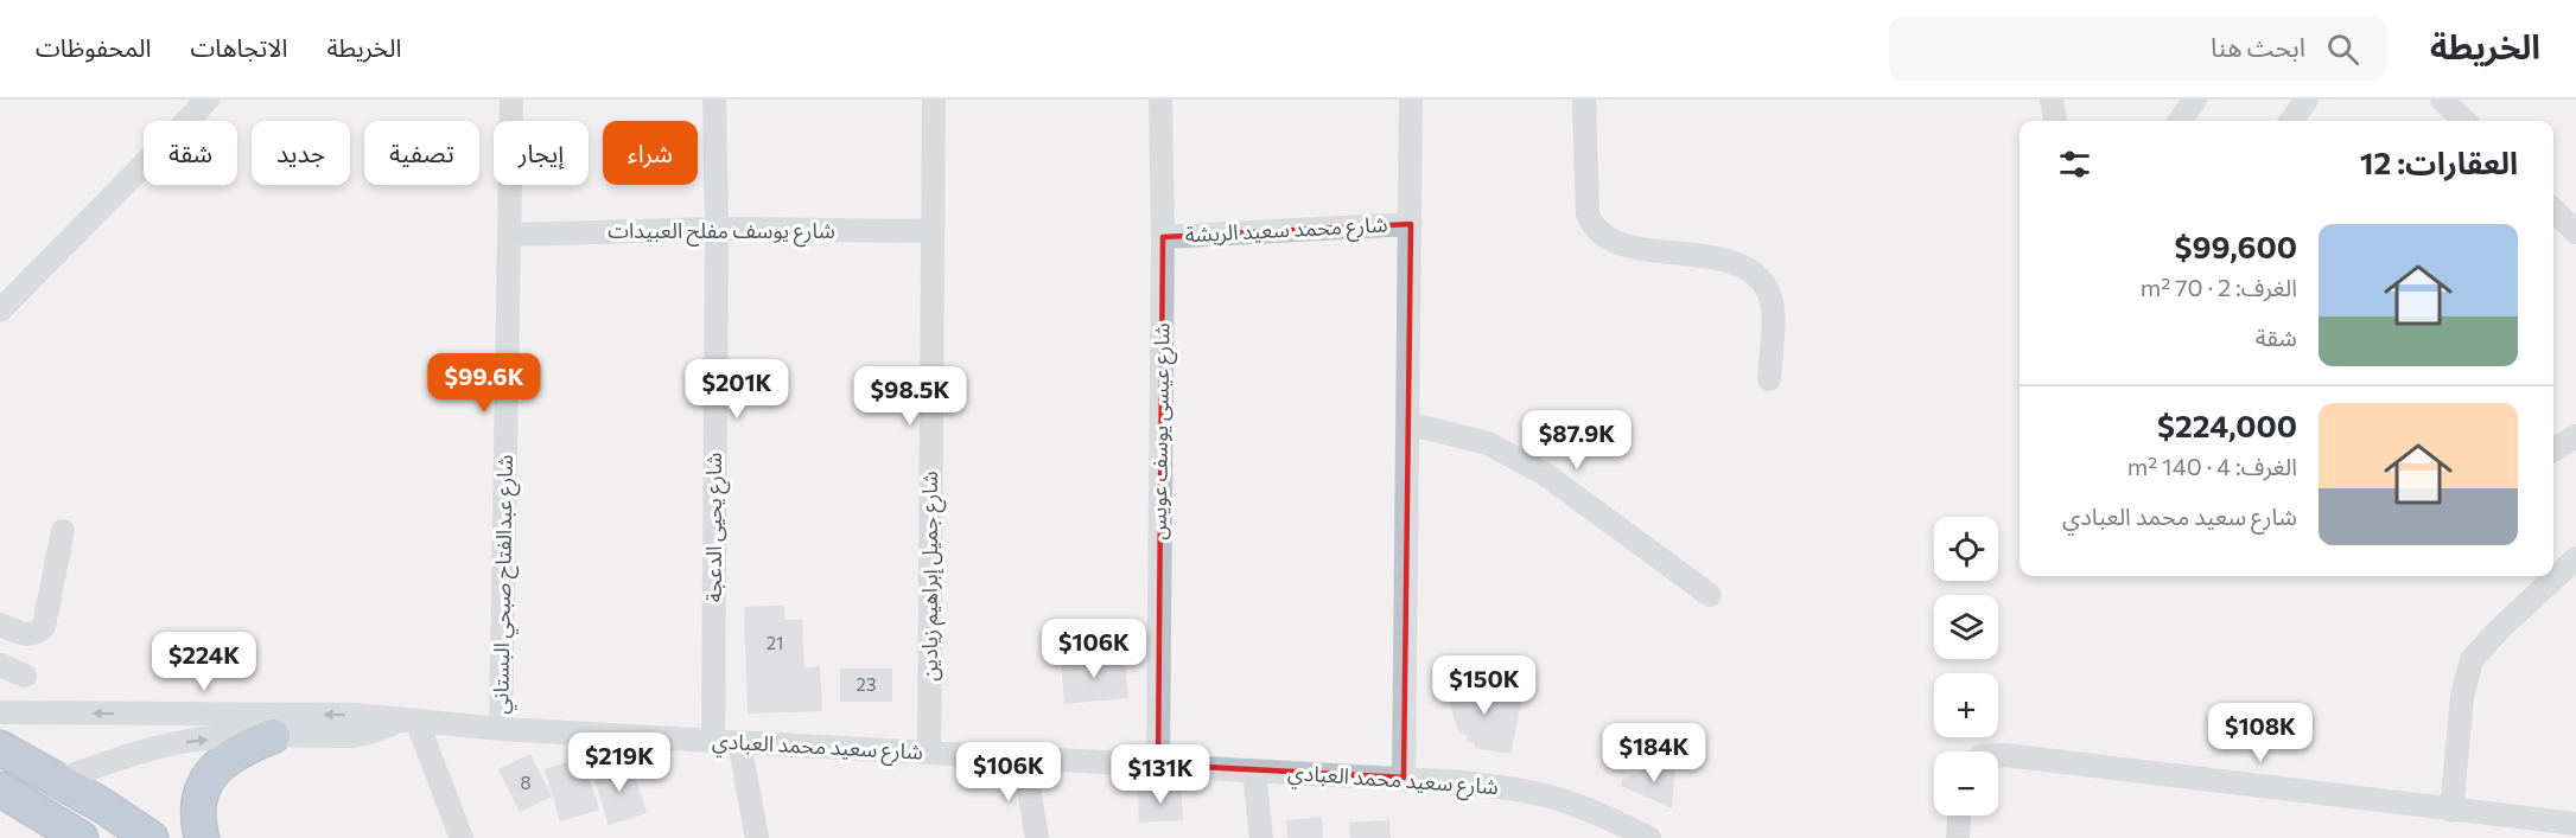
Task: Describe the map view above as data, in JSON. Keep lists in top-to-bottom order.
{
  "streets": {
    "street": [
      "شارع محمد سعيد الريشة",
      "شارع يوسف مفلح العبيدات",
      "شارع عيسى يوسف عويس",
      "شارع يحيى الدعجة",
      "شارع جميل إبراهيم زيادين",
      "شارع عبدالفتاح صبحي البستاني",
      "شارع سعيد محمد العبادي"
    ]
  },
  "crossings": [
    ["شارع محمد سعيد الريشة", "شارع عيسى يوسف عويس"],
    ["شارع يوسف مفلح العبيدات", "شارع يحيى الدعجة"],
    ["شارع يوسف مفلح العبيدات", "شارع جميل إبراهيم زيادين"],
    ["شارع يوسف مفلح العبيدات", "شارع عبدالفتاح صبحي البستاني"],
    ["شارع عيسى يوسف عويس", "شارع سعيد محمد العبادي"],
    ["شارع يحيى الدعجة", "شارع سعيد محمد العبادي"],
    ["شارع جميل إبراهيم زيادين", "شارع سعيد محمد العبادي"],
    ["شارع عبدالفتاح صبحي البستاني", "شارع سعيد محمد العبادي"]
  ],
  "house_numbers": ["21", "23", "8"],
  "page": {
    "header": "الخريطة",
    "search": "ابحث هنا",
    "nav": ["الخريطة", "الاتجاهات", "المحفوظات"],
    "chip": [
      "شراء",
      "إيجار",
      "تصفية",
      "جديد",
      "شقة"
    ],
    "heading": "العقارات: 12",
    "list": [
      {
        "name": "$99,600",
        "note": "الغرف: 2 · 70 m² · شقة"
      },
      {
        "name": "$224,000",
        "note": "الغرف: 4 · 140 m² · شارع سعيد محمد العبادي"
      }
    ],
    "price": [
      "$99.6K",
      "$201K",
      "$98.5K",
      "$87.9K",
      "$106K",
      "$224K",
      "$150K",
      "$108K",
      "$184K",
      "$219K",
      "$106K",
      "$131K"
    ],
    "map_buttons": ["+", "−"]
  }
}
